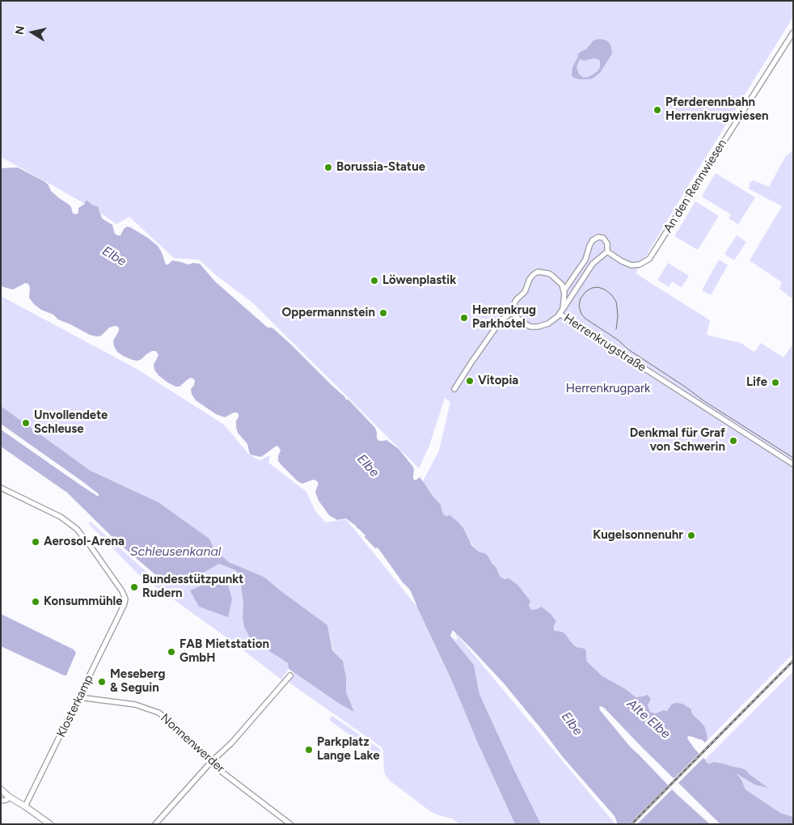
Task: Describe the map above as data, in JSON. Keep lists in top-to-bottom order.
{
  "streets": {
    "street": [
      "An den Rennwiesen",
      "Herrenkrugstraße",
      "Klosterkamp",
      "Nonnenwerder"
    ]
  },
  "crossings": [
    ["Klosterkamp", "Nonnenwerder"]
  ],
  "water": ["Elbe", "Schleusenkanal", "Alte Elbe"],
  "parks": ["Herrenkrugpark"],
  "places": [
    "Pferderennbahn Herrenkrugwiesen",
    "Borussia-Statue",
    "Löwenplastik",
    "Oppermannstein",
    "Herrenkrug Parkhotel",
    "Vitopia",
    "Life",
    "Unvollendete Schleuse",
    "Denkmal für Graf von Schwerin",
    "Kugelsonnenuhr",
    "Aerosol-Arena",
    "Bundesstützpunkt Rudern",
    "Konsummühle",
    "FAB Mietstation GmbH",
    "Meseberg & Seguin",
    "Parkplatz Lange Lake"
  ],
  "north": "left"
}
